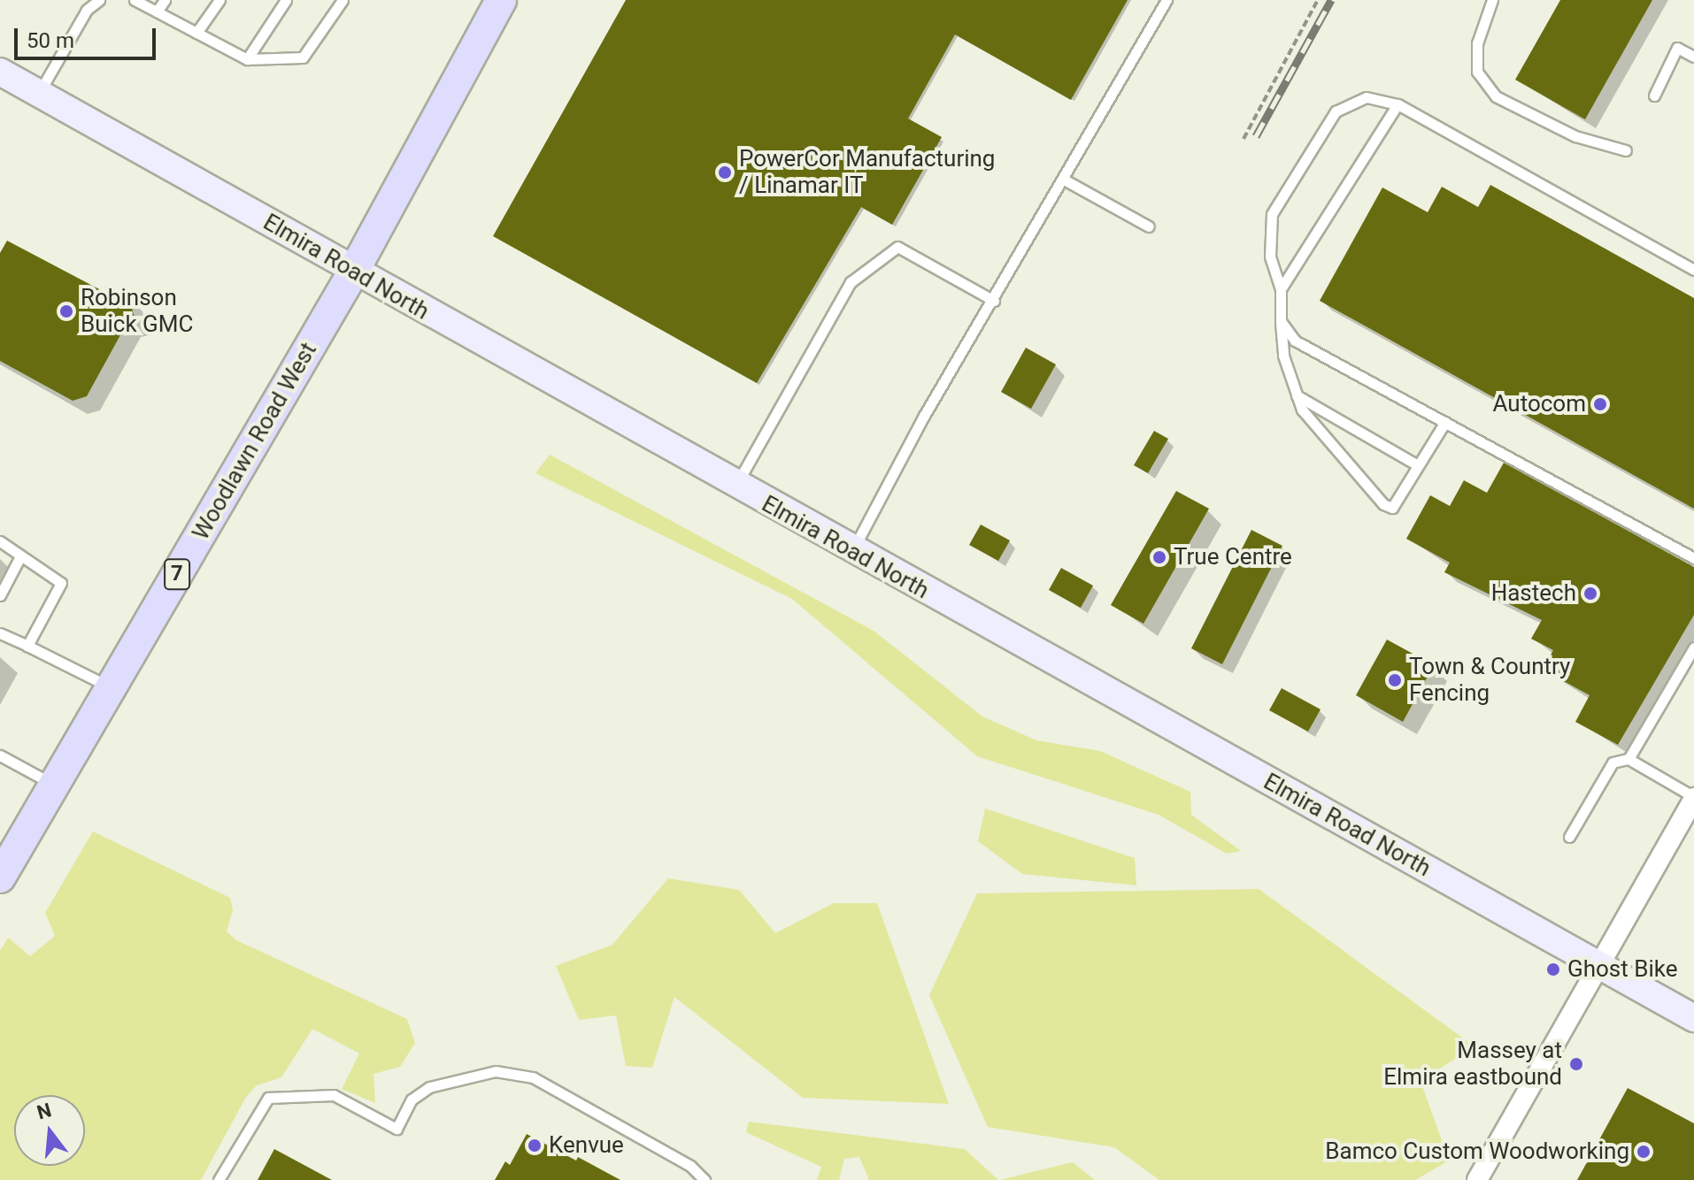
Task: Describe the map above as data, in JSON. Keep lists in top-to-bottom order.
{
  "streets": {
    "main road": ["Elmira Road North", "Woodlawn Road West", "7"]
  },
  "crossings": [
    ["Elmira Road North", "Woodlawn Road West"]
  ],
  "places": [
    "PowerCor Manufacturing / Linamar IT",
    "Robinson Buick GMC",
    "Autocom",
    "True Centre",
    "Hastech",
    "Town & Country Fencing",
    "Ghost Bike",
    "Massey at Elmira eastbound",
    "Kenvue",
    "Bamco Custom Woodworking"
  ],
  "scale_bar": "50 m",
  "north": "top"
}
